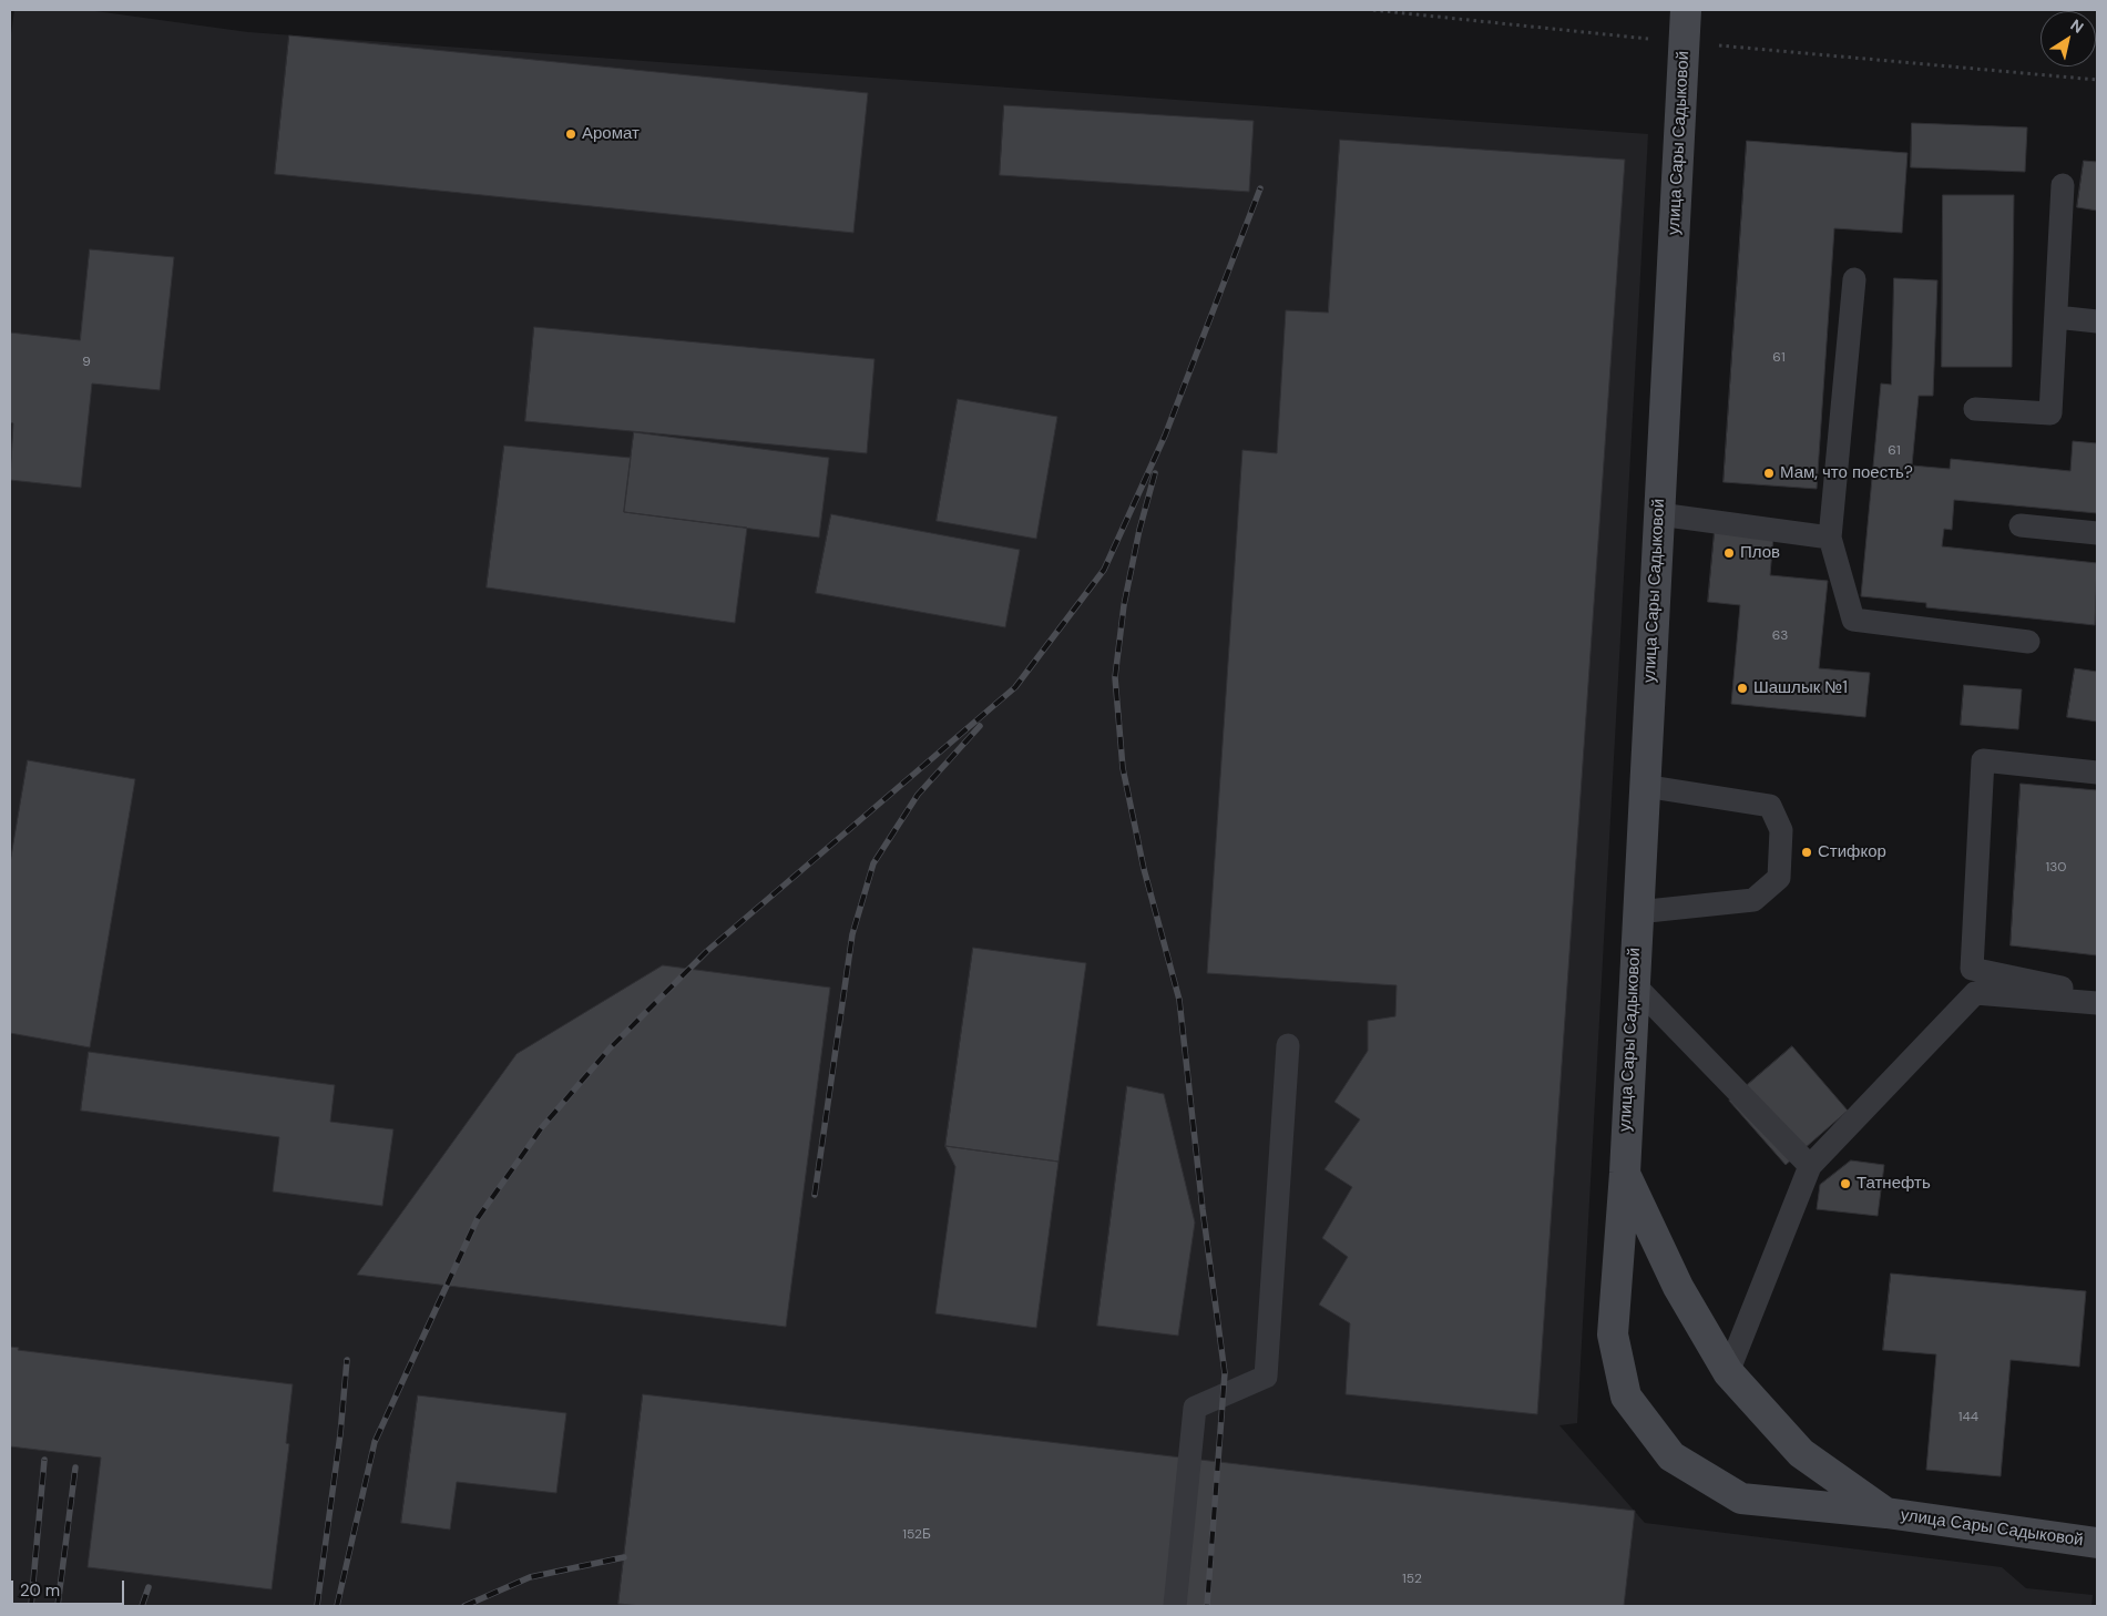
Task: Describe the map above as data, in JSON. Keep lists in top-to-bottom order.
{
  "streets": {
    "street": ["улица Сары Садыковой"]
  },
  "places": [
    "Аромат",
    "Мам, что поесть?",
    "Плов",
    "Шашлык №1",
    "Стифкор",
    "Татнефть"
  ],
  "house_numbers": [
    "61",
    "9",
    "61",
    "63",
    "130",
    "144",
    "152Б",
    "152"
  ],
  "scale_bar": "20 m",
  "north": "top right"
}
